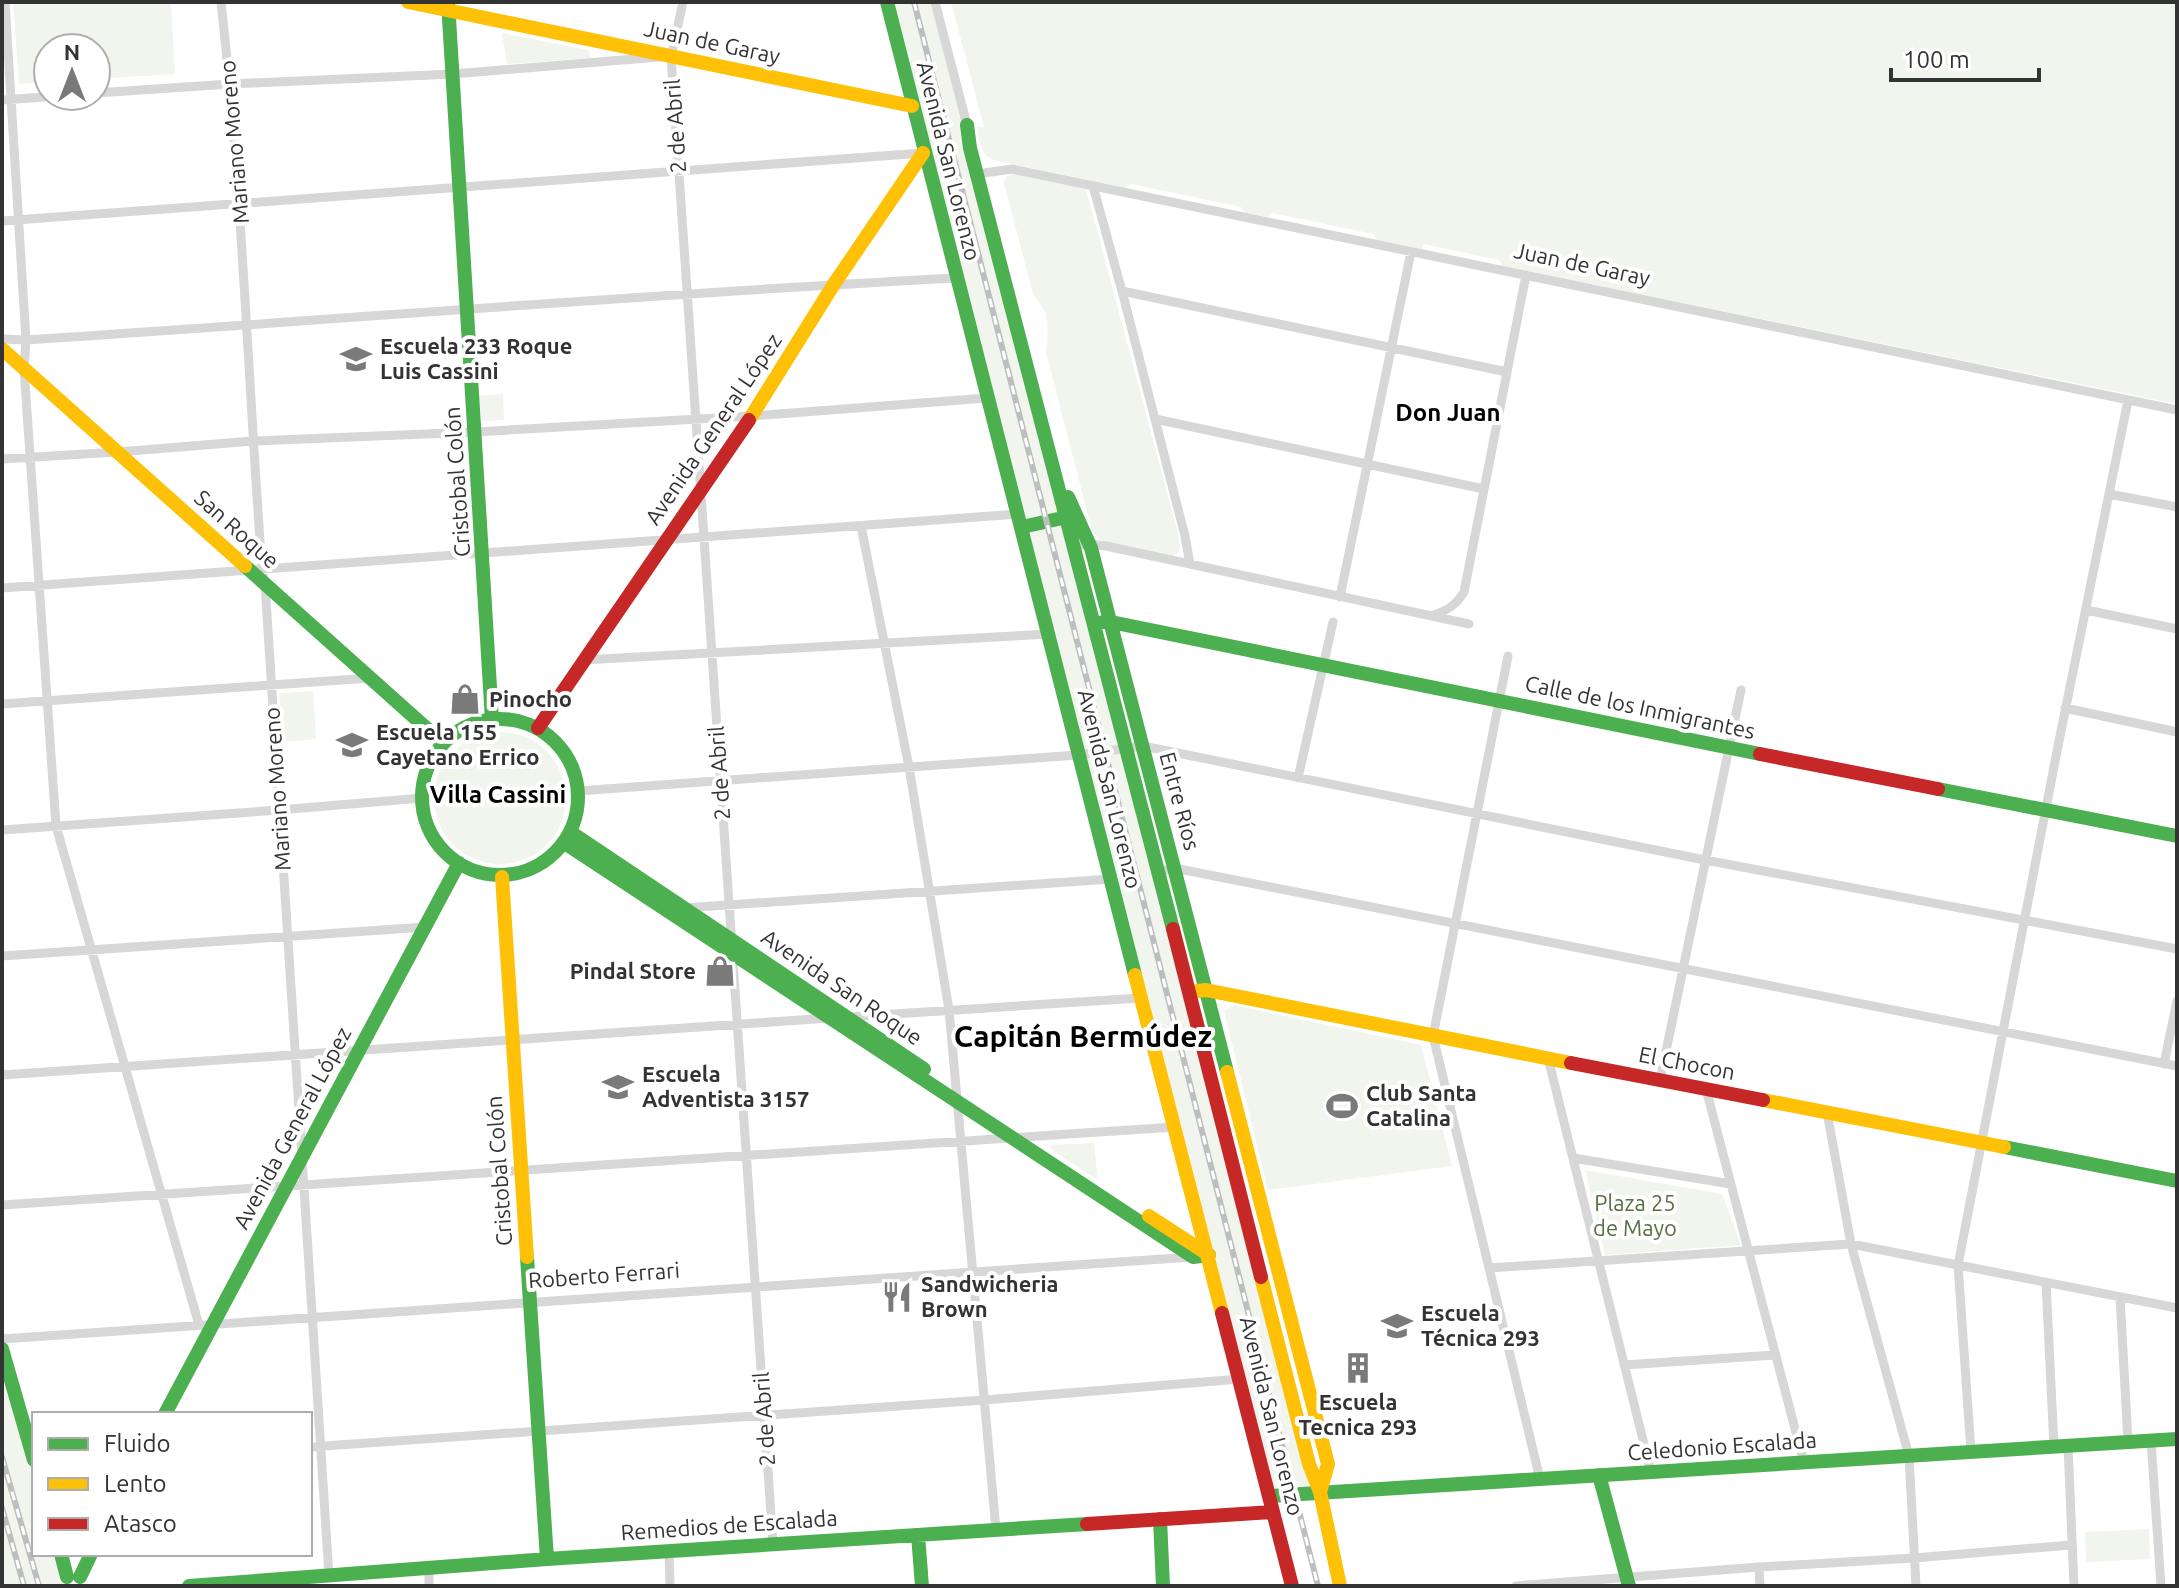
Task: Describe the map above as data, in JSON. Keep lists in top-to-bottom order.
{
  "streets": {
    "street": [
      "Juan de Garay",
      "2 de Abril",
      "Mariano Moreno",
      "Avenida San Lorenzo",
      "Avenida General López",
      "Cristobal Colón",
      "San Roque",
      "Calle de los Inmigrantes",
      "Entre Ríos",
      "Avenida San Roque",
      "El Chocon",
      "Roberto Ferrari",
      "Celedonio Escalada",
      "Remedios de Escalada"
    ]
  },
  "crossings": [
    ["Juan de Garay", "2 de Abril"],
    ["Juan de Garay", "Avenida San Lorenzo"],
    ["Juan de Garay", "Cristobal Colón"],
    ["Juan de Garay", "Entre Ríos"],
    ["2 de Abril", "Avenida General López"],
    ["2 de Abril", "Avenida San Roque"],
    ["2 de Abril", "Roberto Ferrari"],
    ["2 de Abril", "Remedios de Escalada"],
    ["Mariano Moreno", "Avenida General López"],
    ["Mariano Moreno", "San Roque"],
    ["Mariano Moreno", "Roberto Ferrari"],
    ["Mariano Moreno", "Remedios de Escalada"],
    ["Avenida San Lorenzo", "Avenida General López"],
    ["Avenida San Lorenzo", "Avenida San Roque"],
    ["Avenida San Lorenzo", "Roberto Ferrari"],
    ["Avenida San Lorenzo", "Celedonio Escalada"],
    ["Avenida San Lorenzo", "Remedios de Escalada"],
    ["Avenida General López", "Cristobal Colón"],
    ["Avenida General López", "San Roque"],
    ["Avenida General López", "Avenida San Roque"],
    ["Avenida General López", "Roberto Ferrari"],
    ["Cristobal Colón", "San Roque"],
    ["Cristobal Colón", "Avenida San Roque"],
    ["Cristobal Colón", "Roberto Ferrari"],
    ["Cristobal Colón", "Remedios de Escalada"],
    ["San Roque", "Avenida San Roque"],
    ["Calle de los Inmigrantes", "Entre Ríos"],
    ["Entre Ríos", "El Chocon"],
    ["Entre Ríos", "Celedonio Escalada"],
    ["Avenida San Roque", "Roberto Ferrari"]
  ],
  "districts": ["Don Juan", "Villa Cassini", "Capitán Bermúdez"],
  "parks": ["Plaza 25 de Mayo"],
  "places": {
    "school or university": [
      "Escuela 233 Roque Luis Cassini",
      "Escuela 155 Cayetano Errico",
      "Escuela Adventista 3157",
      "Escuela Técnica 293"
    ],
    "shop": ["Pinocho", "Pindal Store"],
    "sports": ["Club Santa Catalina"],
    "restaurant": ["Sandwicheria Brown"],
    "building": ["Escuela Tecnica 293"]
  },
  "legend": ["Fluido", "Lento", "Atasco"],
  "scale_bar": "100 m",
  "north": "top"
}
